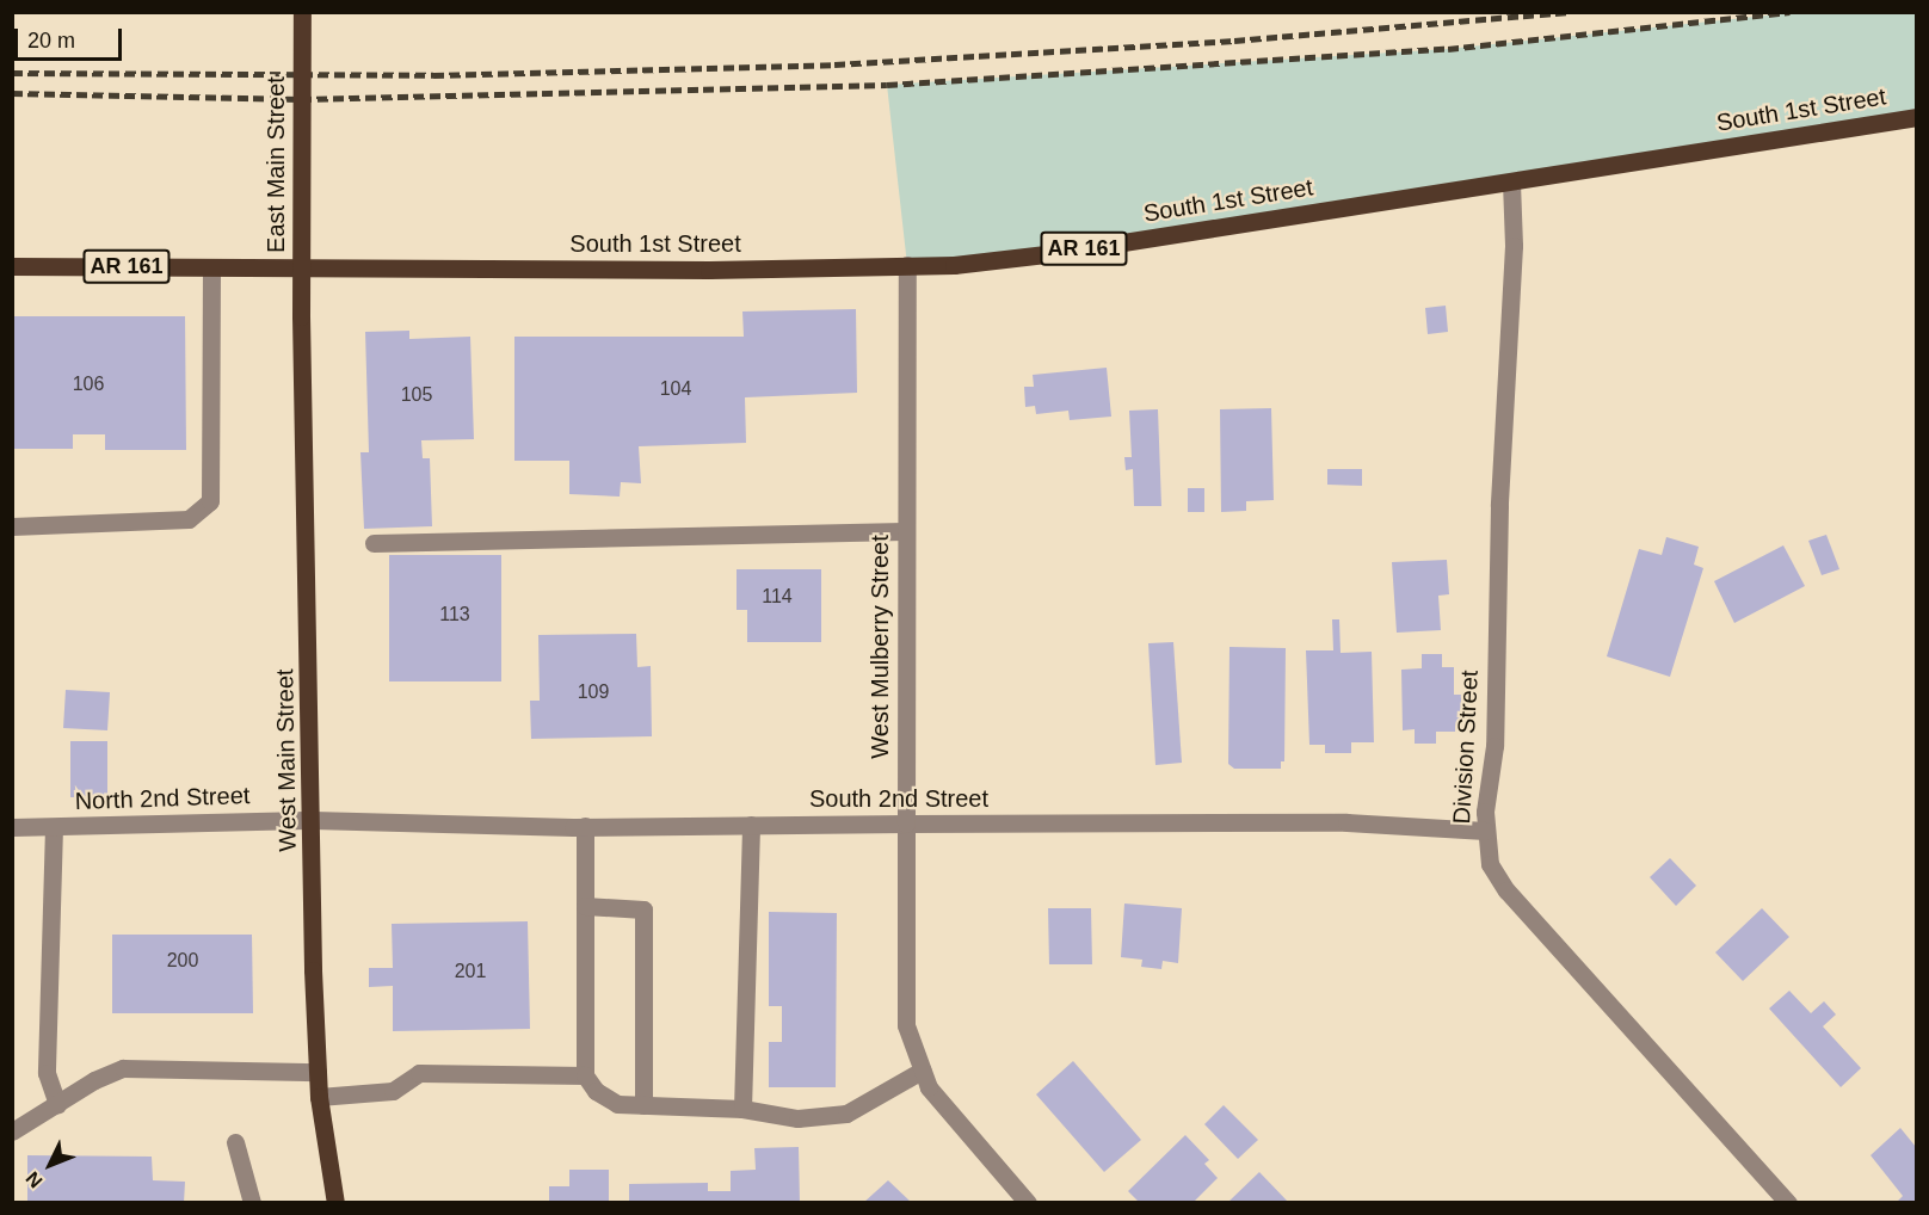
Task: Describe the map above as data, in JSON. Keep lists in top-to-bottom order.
{
  "streets": {
    "main road": [
      "South 1st Street",
      "East Main Street",
      "AR 161",
      "West Main Street"
    ],
    "street": [
      "West Mulberry Street",
      "Division Street",
      "North 2nd Street",
      "South 2nd Street"
    ]
  },
  "crossings": [
    ["South 1st Street", "AR 161"],
    ["South 1st Street", "West Mulberry Street"],
    ["South 1st Street", "Division Street"],
    ["East Main Street", "West Main Street"],
    ["West Mulberry Street", "South 2nd Street"],
    ["Division Street", "South 2nd Street"],
    ["West Main Street", "North 2nd Street"],
    ["West Main Street", "South 2nd Street"],
    ["North 2nd Street", "South 2nd Street"]
  ],
  "house_numbers": [
    "106",
    "104",
    "105",
    "114",
    "113",
    "109",
    "200",
    "201"
  ],
  "scale_bar": "20 m",
  "north": "bottom left"
}
